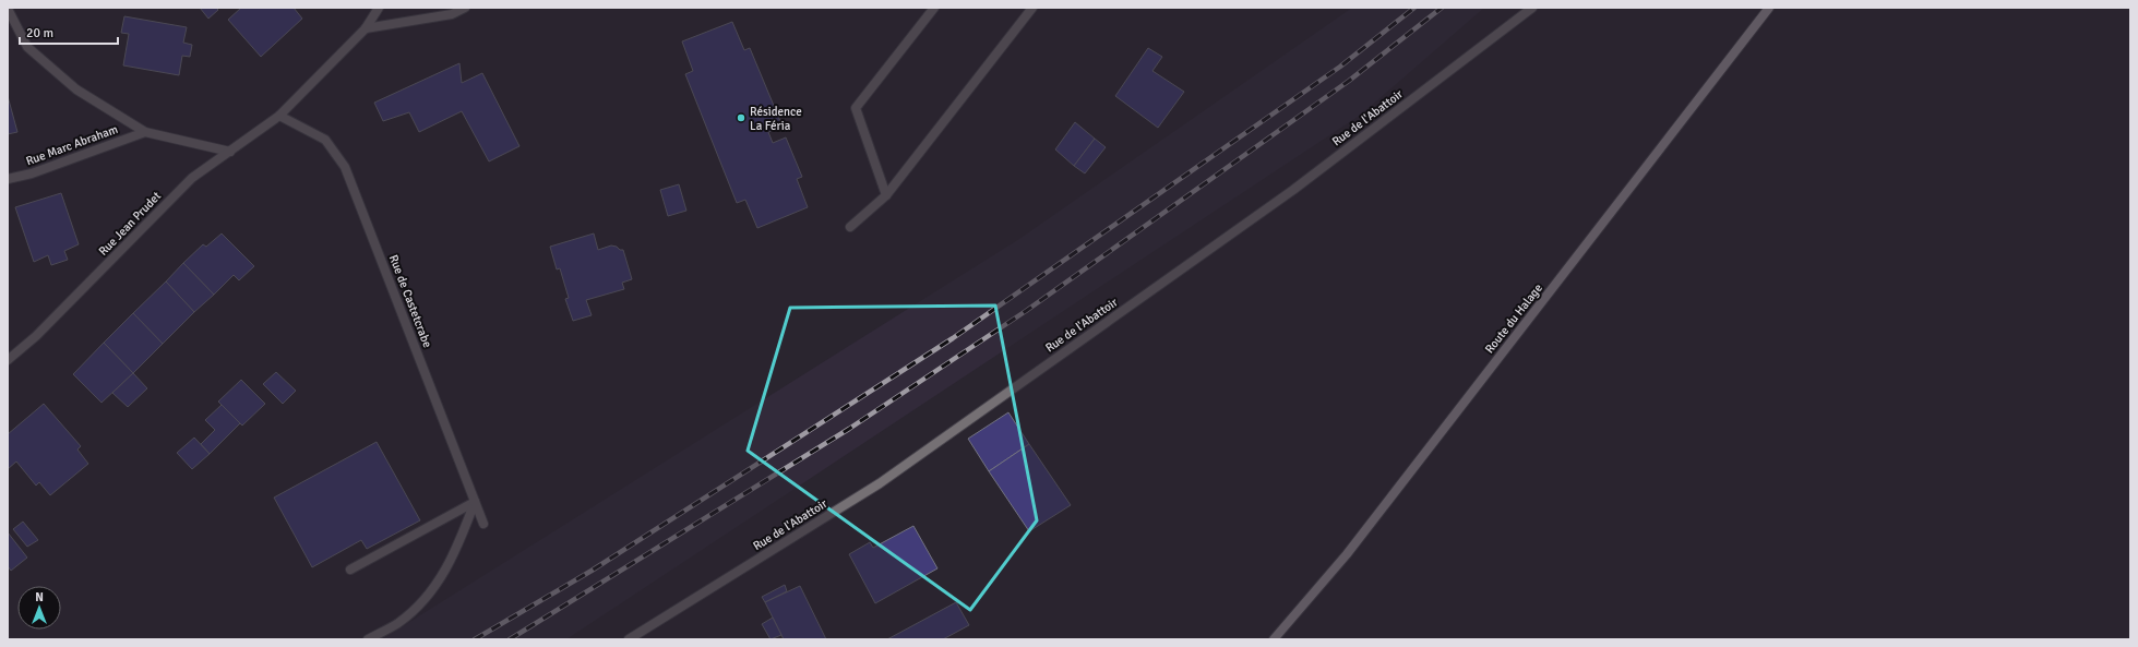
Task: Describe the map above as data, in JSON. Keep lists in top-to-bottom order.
{
  "streets": {
    "main road": ["Route du Halage"],
    "street": [
      "Rue de l'Abattoir",
      "Rue Marc Abraham",
      "Rue Jean Prudet",
      "Rue de Castetcrabe"
    ]
  },
  "crossings": [
    ["Rue Jean Prudet", "Rue de Castetcrabe"]
  ],
  "places": ["Résidence La Féria"],
  "scale_bar": "20 m",
  "north": "top"
}
